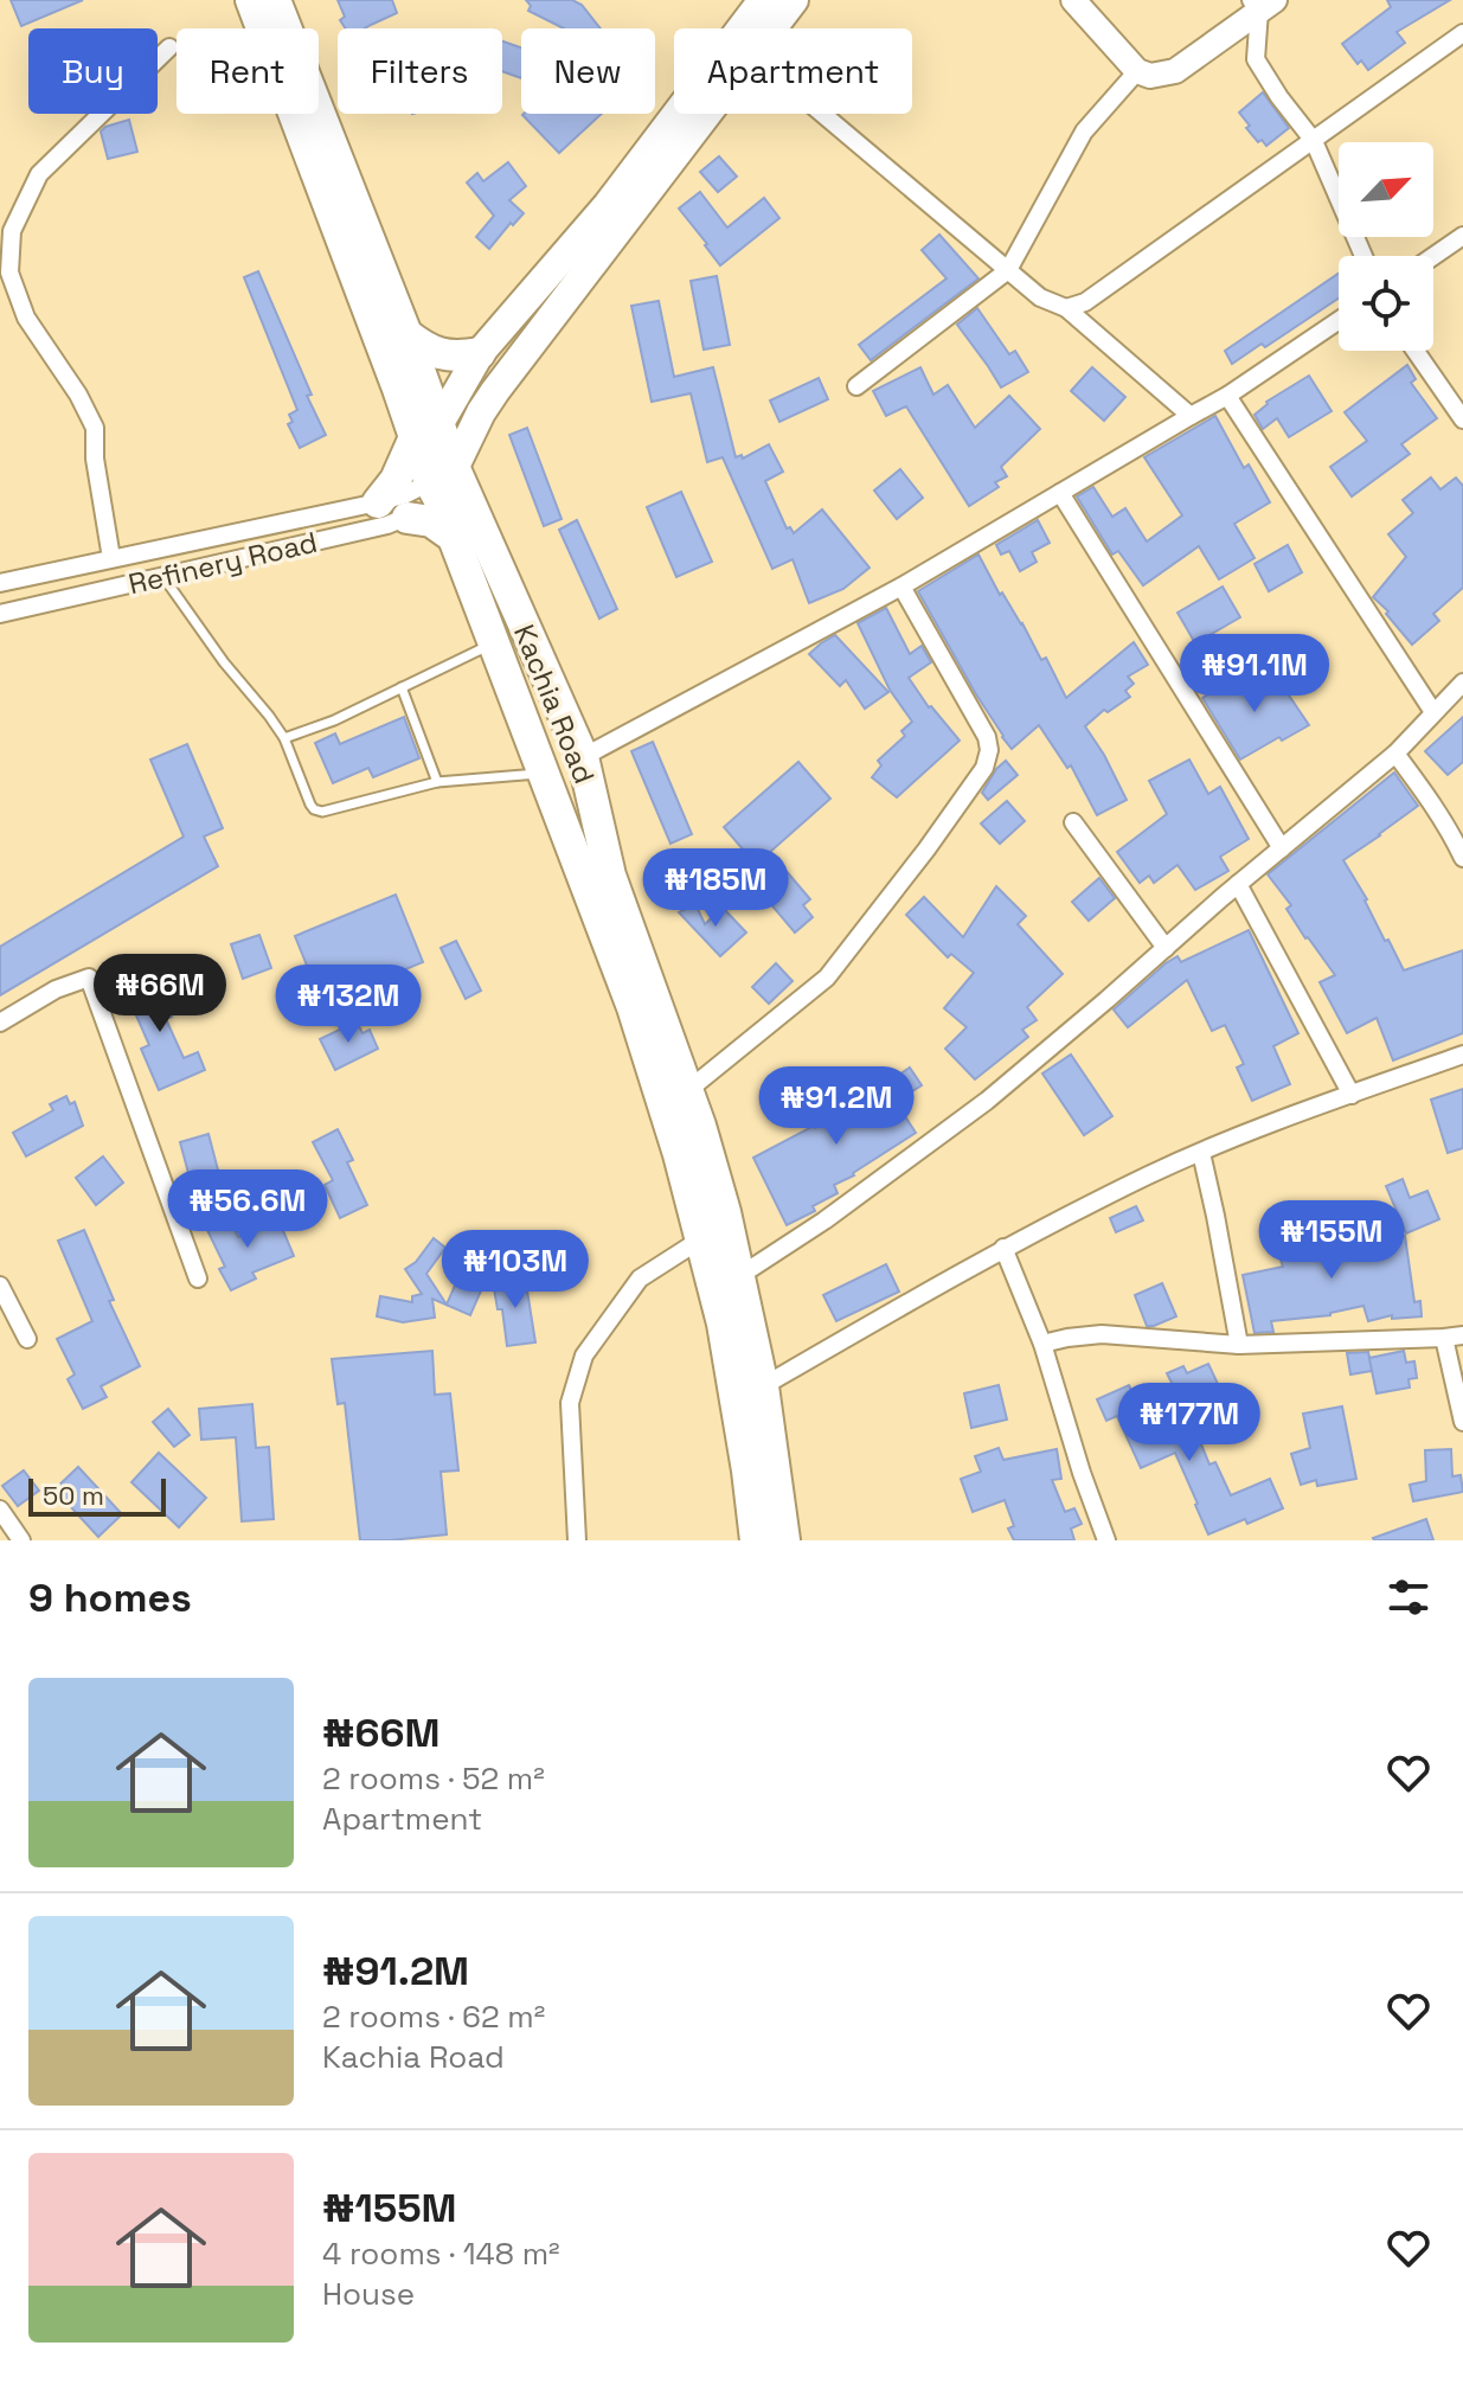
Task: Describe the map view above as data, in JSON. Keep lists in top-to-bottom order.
{
  "streets": {
    "highway": ["Kachia Road"],
    "street": ["Refinery Road"]
  },
  "crossings": [
    ["Refinery Road", "Kachia Road"]
  ],
  "scale_bar": "50 m",
  "north": "top right",
  "page": {
    "chip": [
      "Buy",
      "Rent",
      "Filters",
      "New",
      "Apartment"
    ],
    "price": [
      "₦91.1M",
      "₦185M",
      "₦66M",
      "₦132M",
      "₦91.2M",
      "₦56.6M",
      "₦155M",
      "₦103M",
      "₦177M"
    ],
    "scale": "50 m",
    "heading": "9 homes",
    "list": [
      {
        "name": "₦66M",
        "note": "2 rooms · 52 m² · Apartment"
      },
      {
        "name": "₦91.2M",
        "note": "2 rooms · 62 m² · Kachia Road"
      },
      {
        "name": "₦155M",
        "note": "4 rooms · 148 m² · House"
      }
    ]
  }
}
